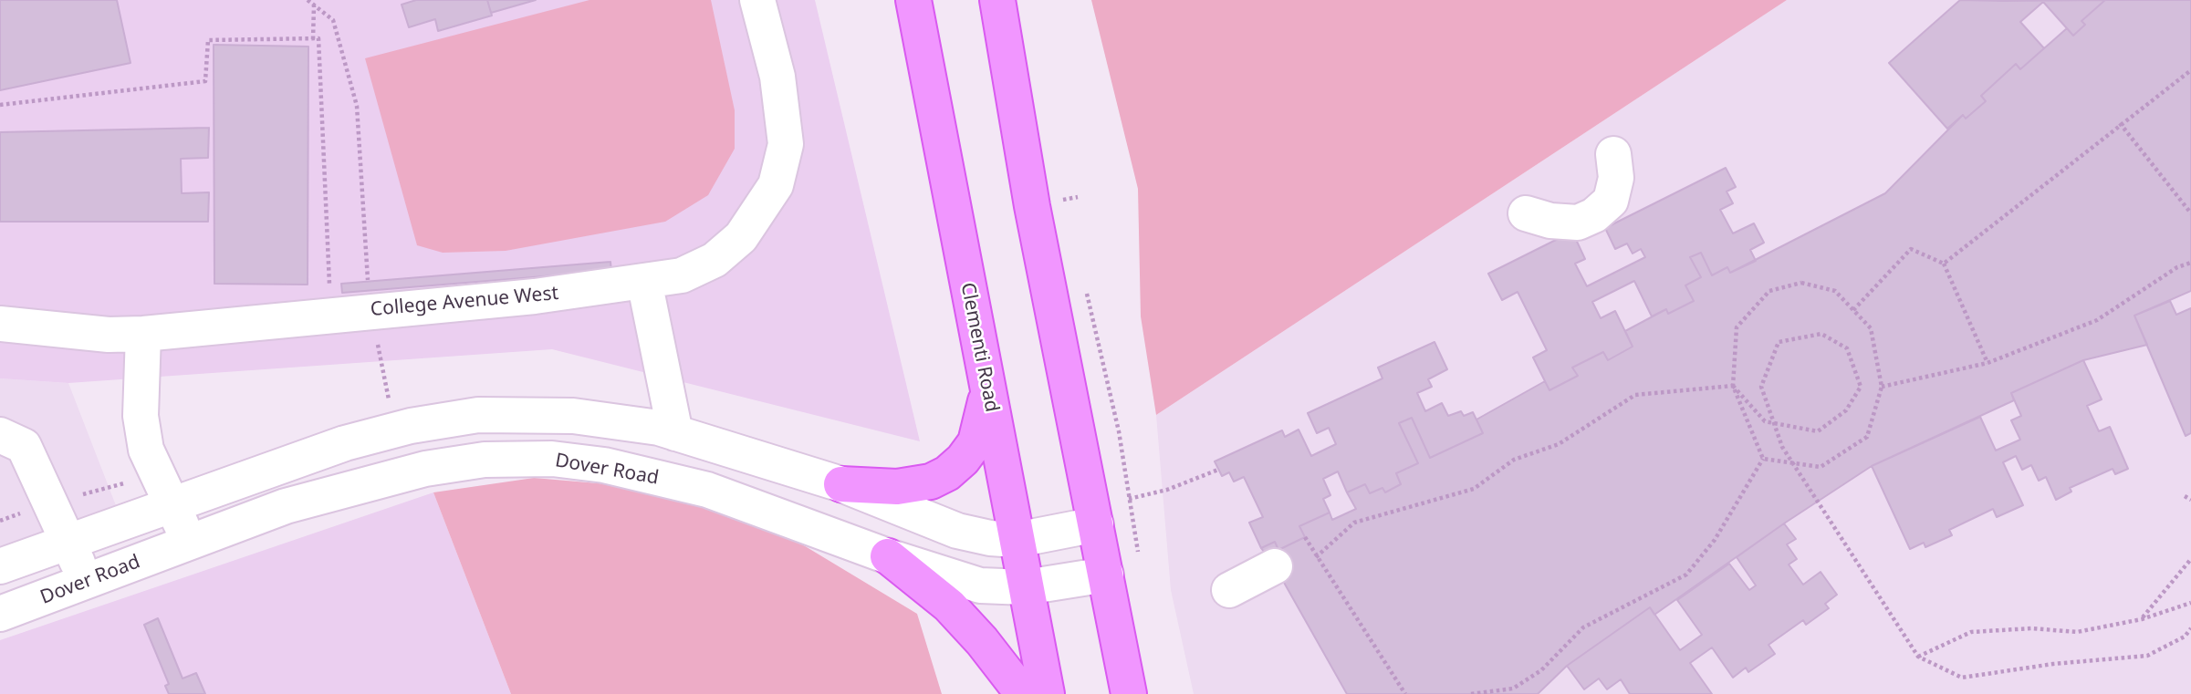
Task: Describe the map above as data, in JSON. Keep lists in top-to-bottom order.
{
  "streets": {
    "main road": ["Clementi Road"],
    "street": ["College Avenue West", "Dover Road"]
  },
  "crossings": [
    ["Clementi Road", "Dover Road"]
  ]
}
